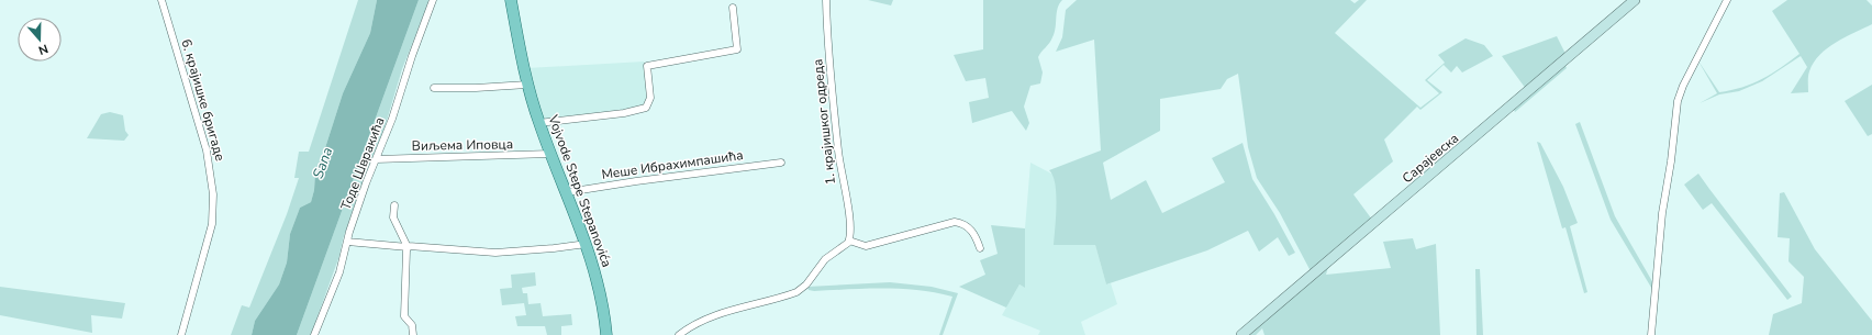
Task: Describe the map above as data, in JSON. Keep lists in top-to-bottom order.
{
  "streets": {
    "main road": ["Сарајевска", "Vojvode Stepe Stepanovića"],
    "street": [
      "6. крајишке бригаде",
      "1. крајишког одреда",
      "Виљема Иповца",
      "Тоде Швракића",
      "Меше Ибрахимпашића"
    ]
  },
  "crossings": [
    ["Виљема Иповца", "Тоде Швракића"],
    ["Виљема Иповца", "Vojvode Stepe Stepanovića"],
    ["Меше Ибрахимпашића", "Vojvode Stepe Stepanovića"]
  ],
  "water": ["Sana"],
  "north": "bottom"
}
